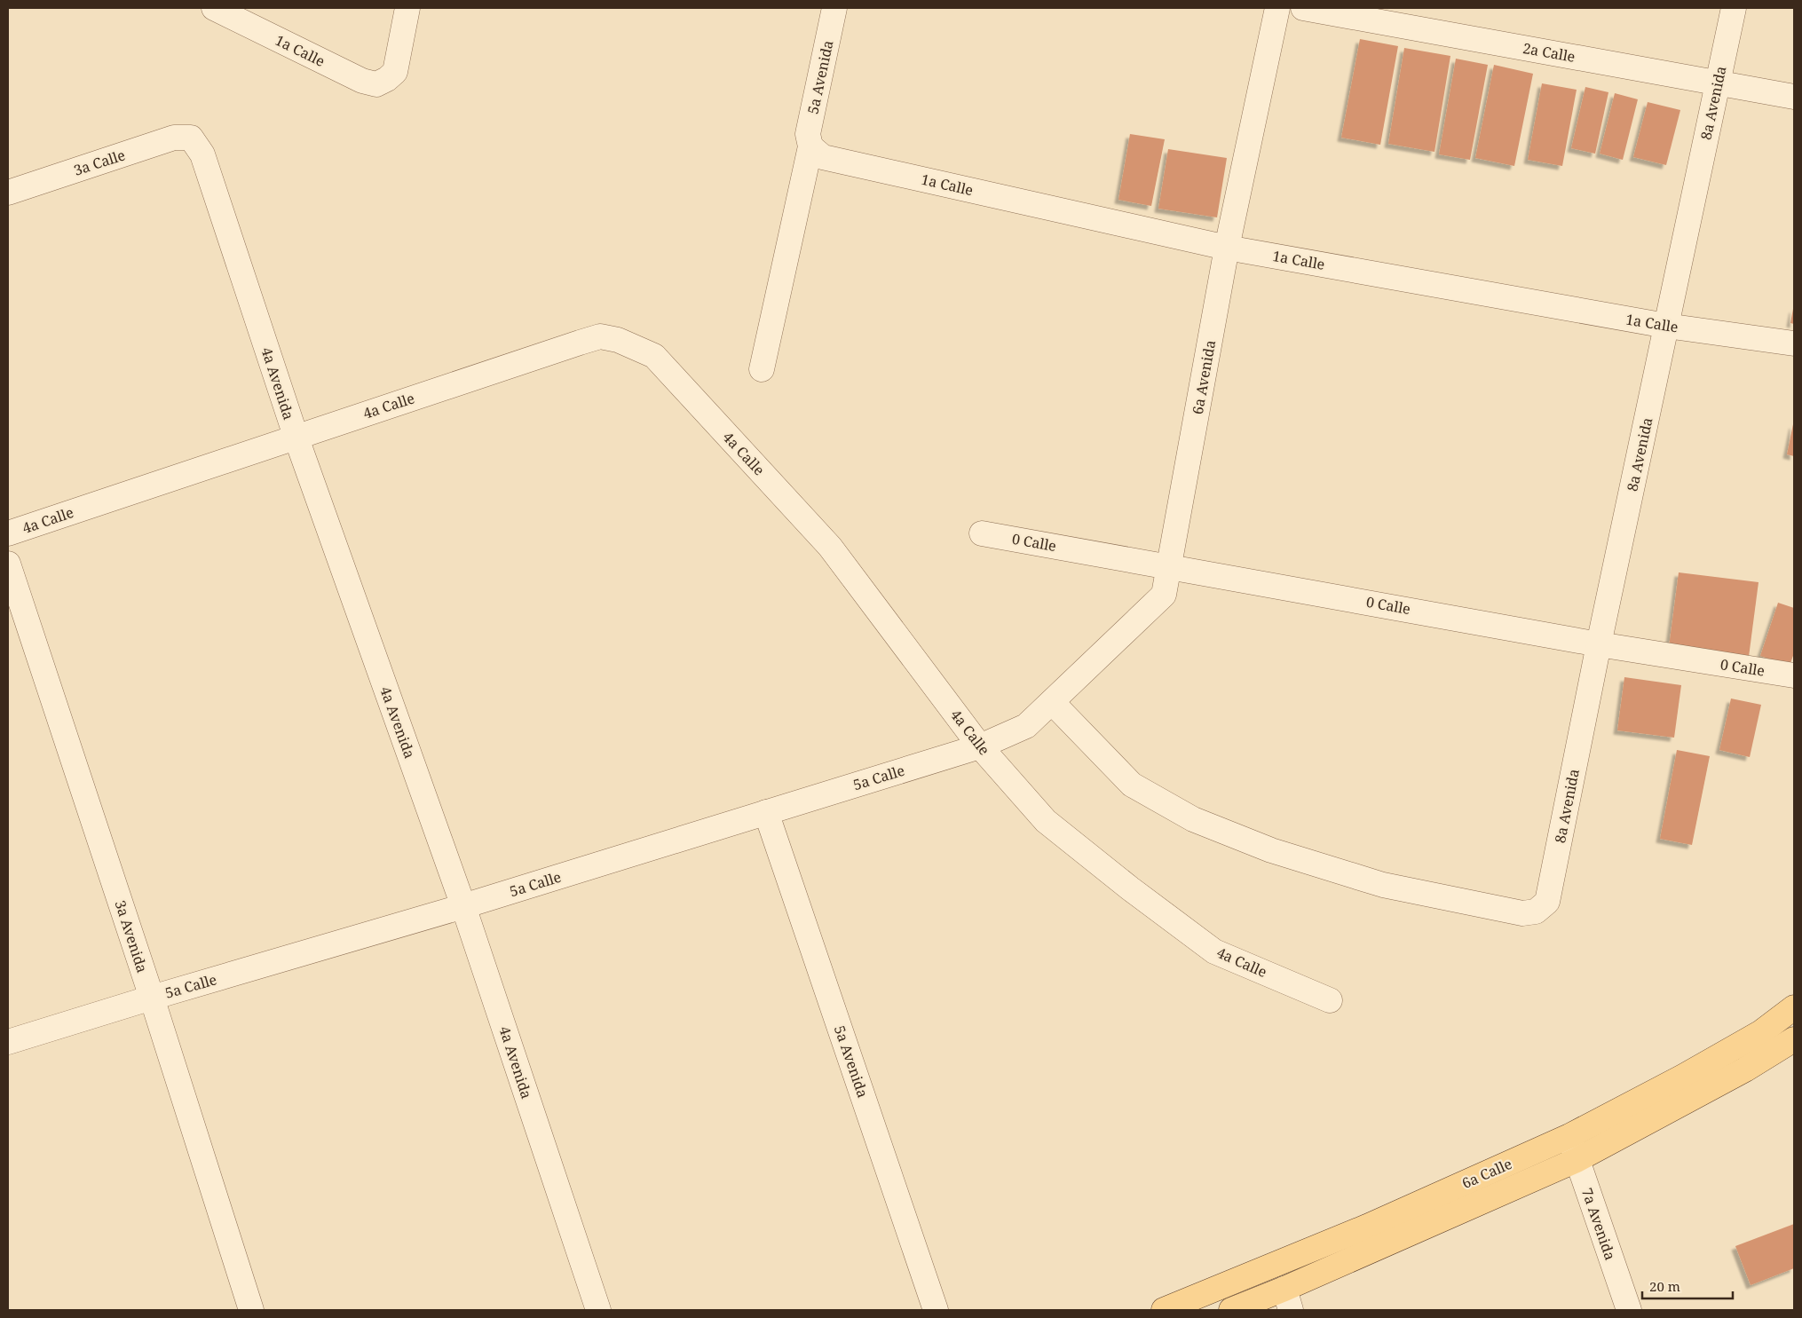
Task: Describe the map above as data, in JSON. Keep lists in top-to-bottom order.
{
  "streets": {
    "main road": ["6a Calle"],
    "street": [
      "1a Calle",
      "2a Calle",
      "5a Avenida",
      "8a Avenida",
      "3a Calle",
      "6a Avenida",
      "4a Avenida",
      "4a Calle",
      "0 Calle",
      "5a Calle",
      "3a Avenida",
      "7a Avenida"
    ]
  },
  "crossings": [
    ["1a Calle", "5a Avenida"],
    ["1a Calle", "8a Avenida"],
    ["1a Calle", "6a Avenida"],
    ["2a Calle", "8a Avenida"],
    ["5a Avenida", "5a Calle"],
    ["8a Avenida", "6a Avenida"],
    ["8a Avenida", "0 Calle"],
    ["8a Avenida", "5a Calle"],
    ["3a Calle", "4a Avenida"],
    ["6a Avenida", "0 Calle"],
    ["6a Avenida", "5a Calle"],
    ["4a Avenida", "4a Calle"],
    ["4a Avenida", "5a Calle"],
    ["4a Calle", "5a Calle"],
    ["5a Calle", "3a Avenida"],
    ["6a Calle", "7a Avenida"]
  ],
  "scale_bar": "20 m"
}
